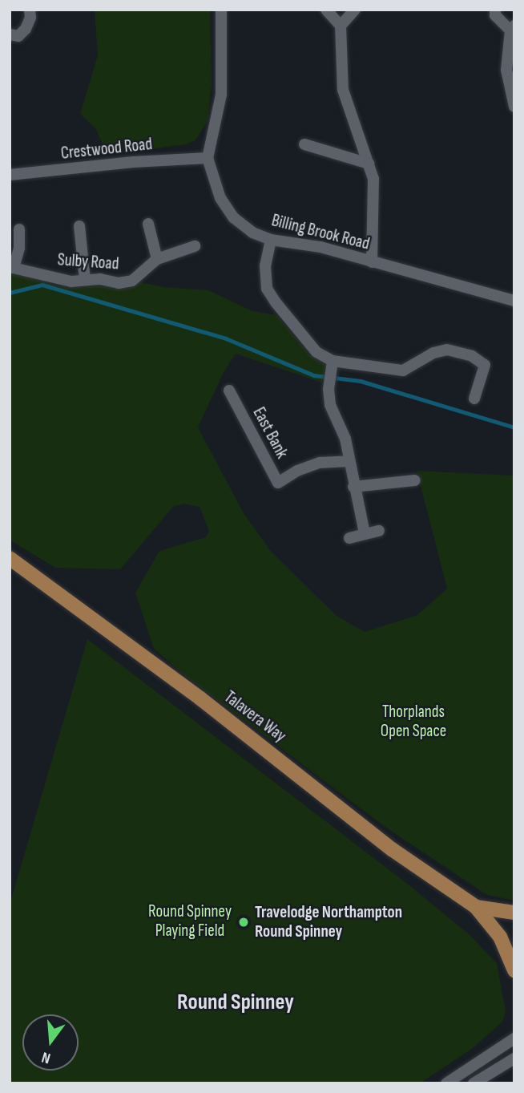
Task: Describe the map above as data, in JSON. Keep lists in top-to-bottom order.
{
  "streets": {
    "main road": ["Talavera Way"],
    "street": [
      "Crestwood Road",
      "Billing Brook Road",
      "Sulby Road",
      "East Bank"
    ]
  },
  "crossings": [
    ["Crestwood Road", "Billing Brook Road"]
  ],
  "districts": ["Round Spinney"],
  "parks": ["Thorplands Open Space", "Round Spinney Playing Field"],
  "places": ["Travelodge Northampton Round Spinney"],
  "north": "bottom"
}
